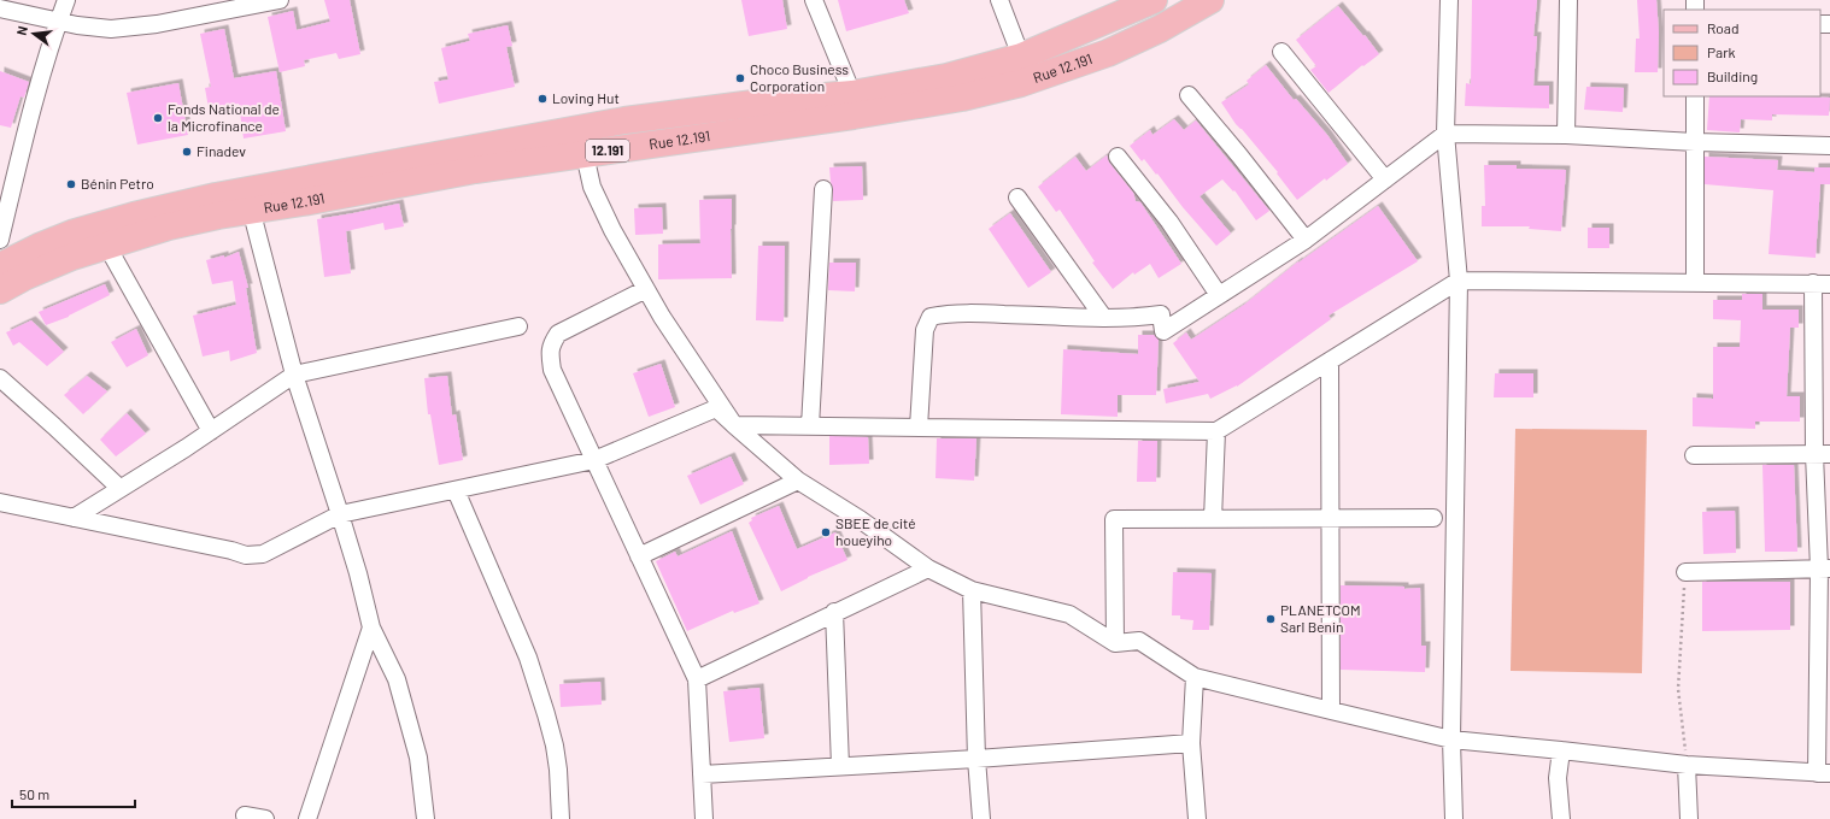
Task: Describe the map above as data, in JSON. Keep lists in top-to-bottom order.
{
  "streets": {
    "main road": ["Rue 12.191", "12.191"]
  },
  "places": [
    "Choco Business Corporation",
    "Loving Hut",
    "Fonds National de la Microfinance",
    "Finadev",
    "Bénin Petro",
    "SBEE de cité houeyiho",
    "PLANETCOM Sarl Benin"
  ],
  "legend": ["Road", "Park", "Building"],
  "scale_bar": "50 m",
  "north": "left"
}
